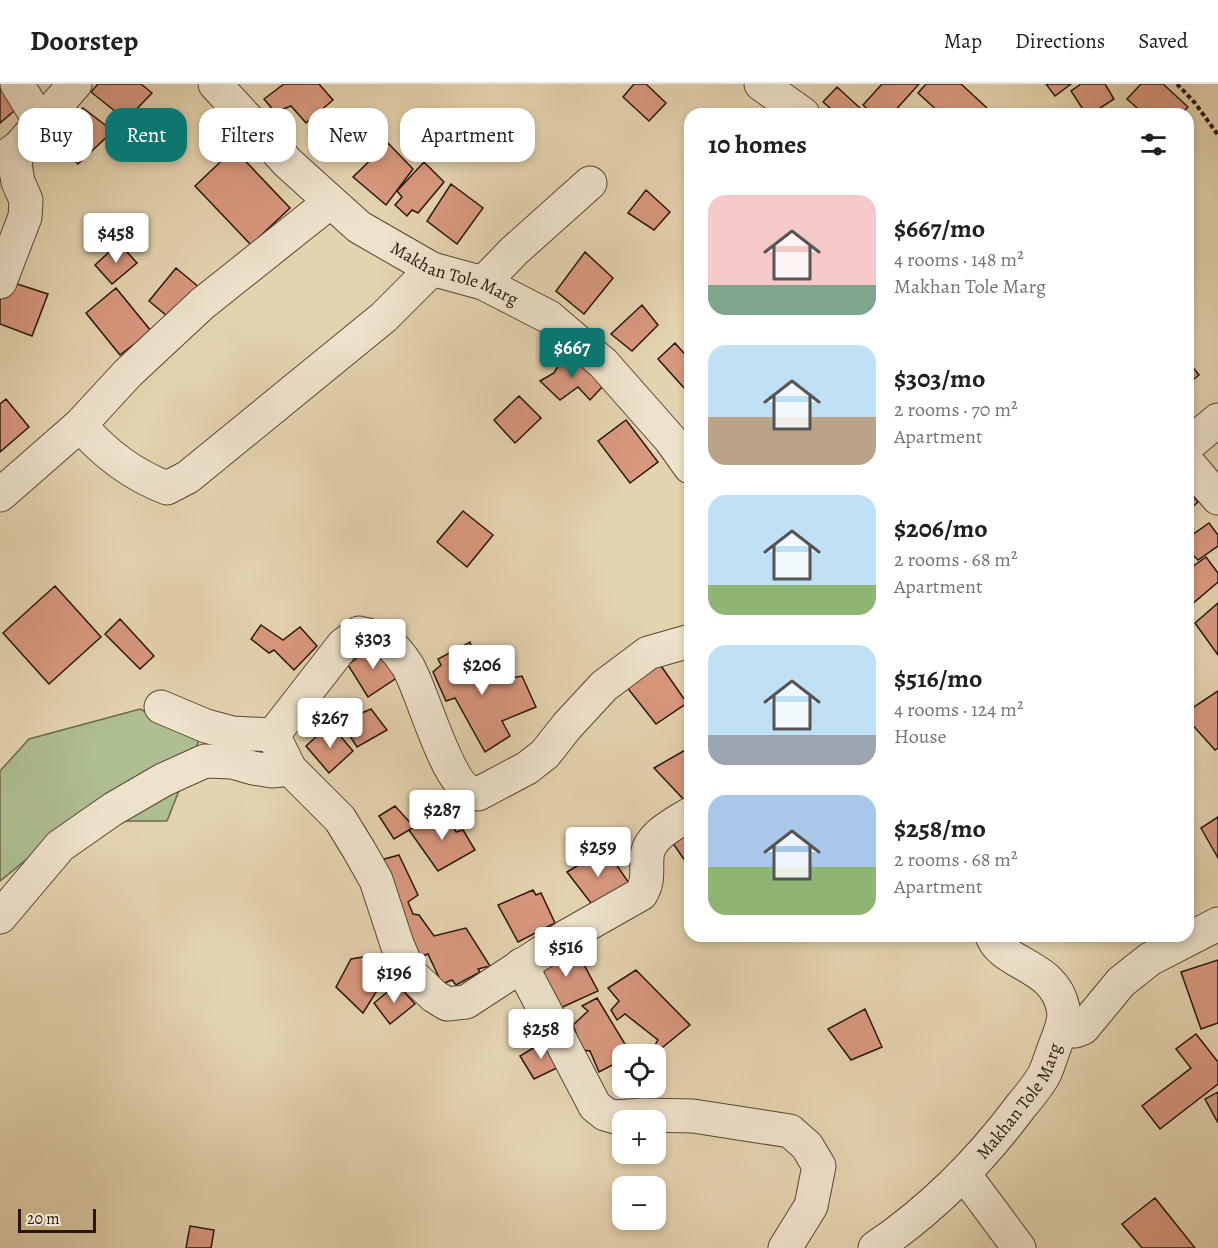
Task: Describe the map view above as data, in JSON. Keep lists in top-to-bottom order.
{
  "streets": {
    "street": ["Makhan Tole Marg"]
  },
  "scale_bar": "20 m",
  "page": {
    "header": "Doorstep",
    "nav": ["Map", "Directions", "Saved"],
    "chip": [
      "Buy",
      "Rent",
      "Filters",
      "New",
      "Apartment"
    ],
    "heading": "10 homes",
    "list": [
      {
        "name": "$667/mo",
        "note": "4 rooms · 148 m² · Makhan Tole Marg"
      },
      {
        "name": "$303/mo",
        "note": "2 rooms · 70 m² · Apartment"
      },
      {
        "name": "$206/mo",
        "note": "2 rooms · 68 m² · Apartment"
      },
      {
        "name": "$516/mo",
        "note": "4 rooms · 124 m² · House"
      },
      {
        "name": "$258/mo",
        "note": "2 rooms · 68 m² · Apartment"
      }
    ],
    "price": [
      "$458",
      "$667",
      "$303",
      "$206",
      "$267",
      "$287",
      "$259",
      "$516",
      "$196",
      "$258"
    ],
    "map_buttons": ["+", "−"],
    "scale": "20 m"
  }
}
